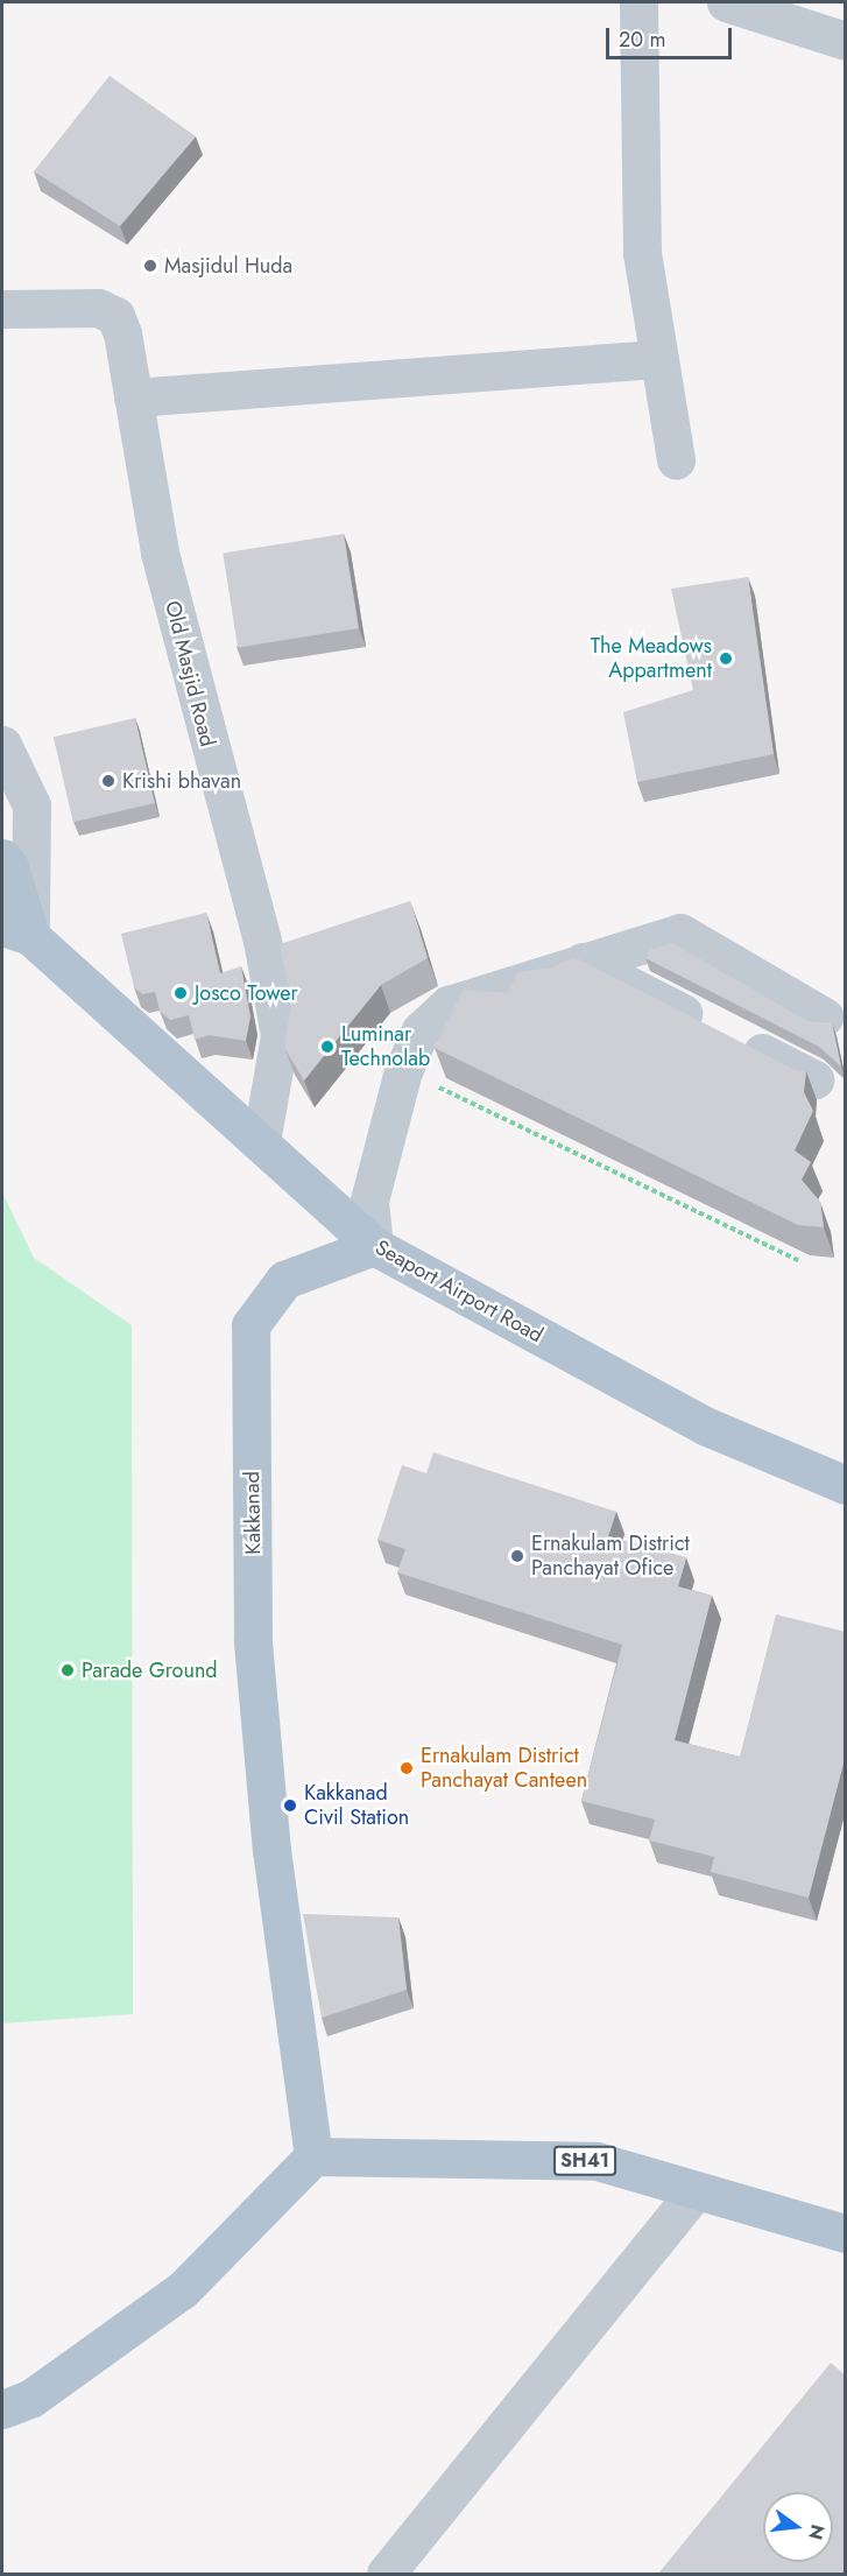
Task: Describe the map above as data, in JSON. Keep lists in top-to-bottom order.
{
  "streets": {
    "main road": ["Seaport Airport Road", "Kakkanad", "SH41"],
    "street": ["Old Masjid Road"]
  },
  "crossings": [
    ["Old Masjid Road", "Seaport Airport Road"],
    ["Seaport Airport Road", "Kakkanad"],
    ["Kakkanad", "SH41"]
  ],
  "places": [
    "Masjidul Huda",
    "The Meadows Appartment",
    "Krishi bhavan",
    "Josco Tower",
    "Luminar Technolab",
    "Ernakulam District Panchayat Ofice",
    "Parade Ground",
    "Ernakulam District Panchayat Canteen",
    "Kakkanad Civil Station"
  ],
  "scale_bar": "20 m",
  "north": "right"
}
